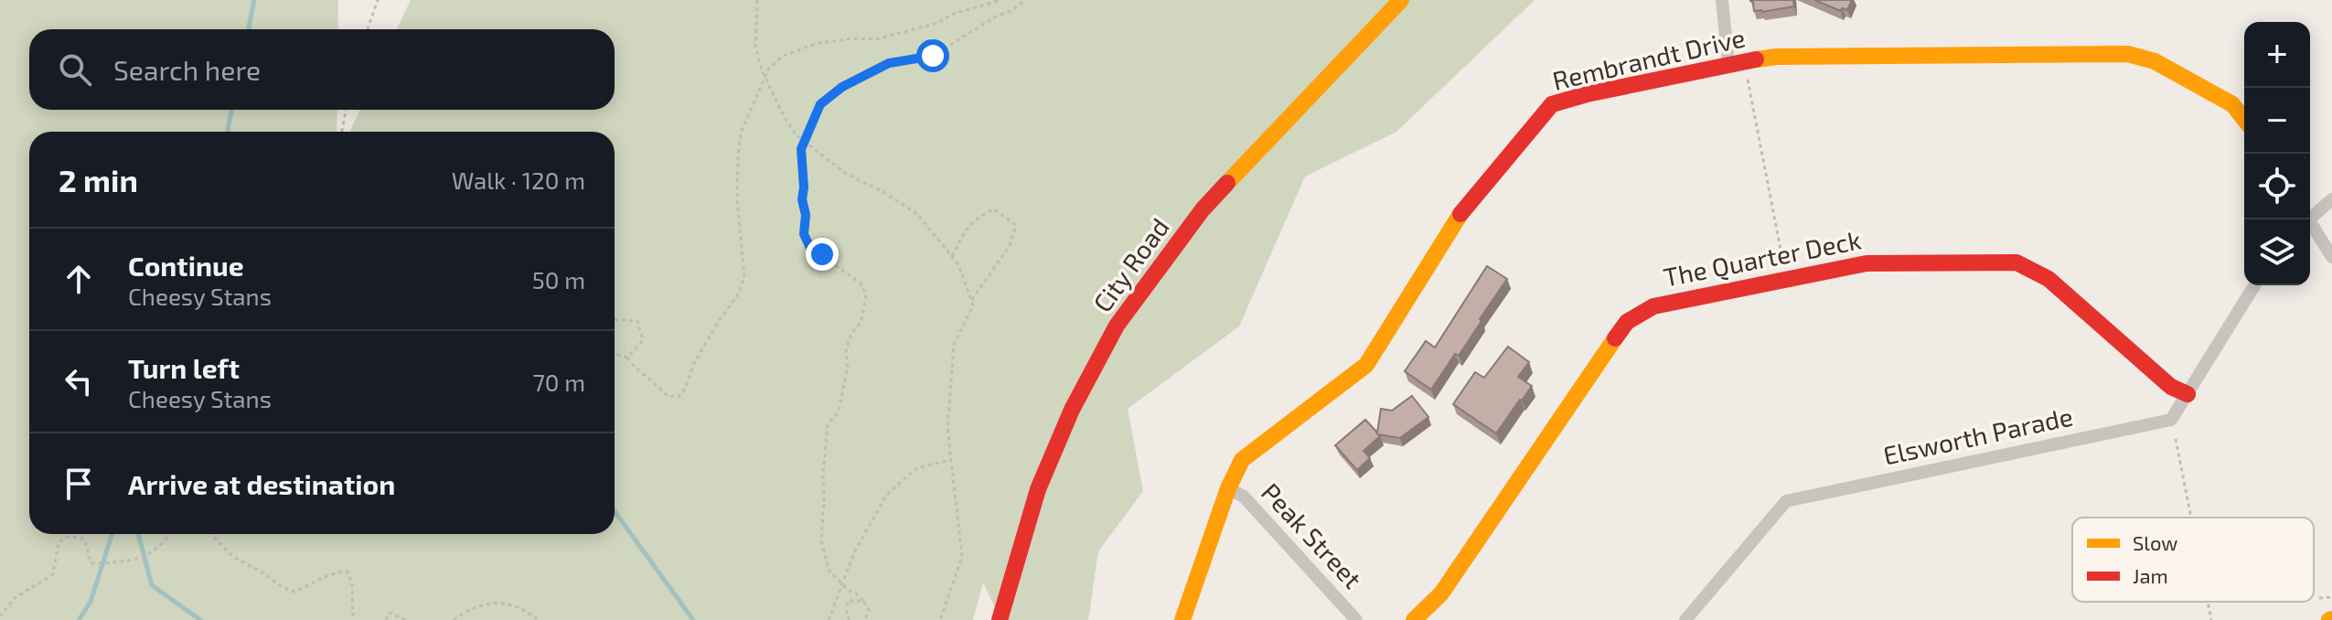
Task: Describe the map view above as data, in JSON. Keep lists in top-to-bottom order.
{
  "streets": {
    "main road": ["Rembrandt Drive", "The Quarter Deck", "City Road"],
    "street": ["Elsworth Parade", "Peak Street"]
  },
  "crossings": [
    ["Rembrandt Drive", "Peak Street"],
    ["The Quarter Deck", "Elsworth Parade"]
  ],
  "legend": ["Slow", "Jam"],
  "page": {
    "map_buttons": ["+", "−"],
    "search": "Search here",
    "heading": ["2 min", "Walk · 120 m"],
    "list": [
      ["Continue", "Cheesy Stans", "50 m"],
      ["Turn left", "Cheesy Stans", "70 m"],
      "Arrive at destination"
    ]
  }
}
